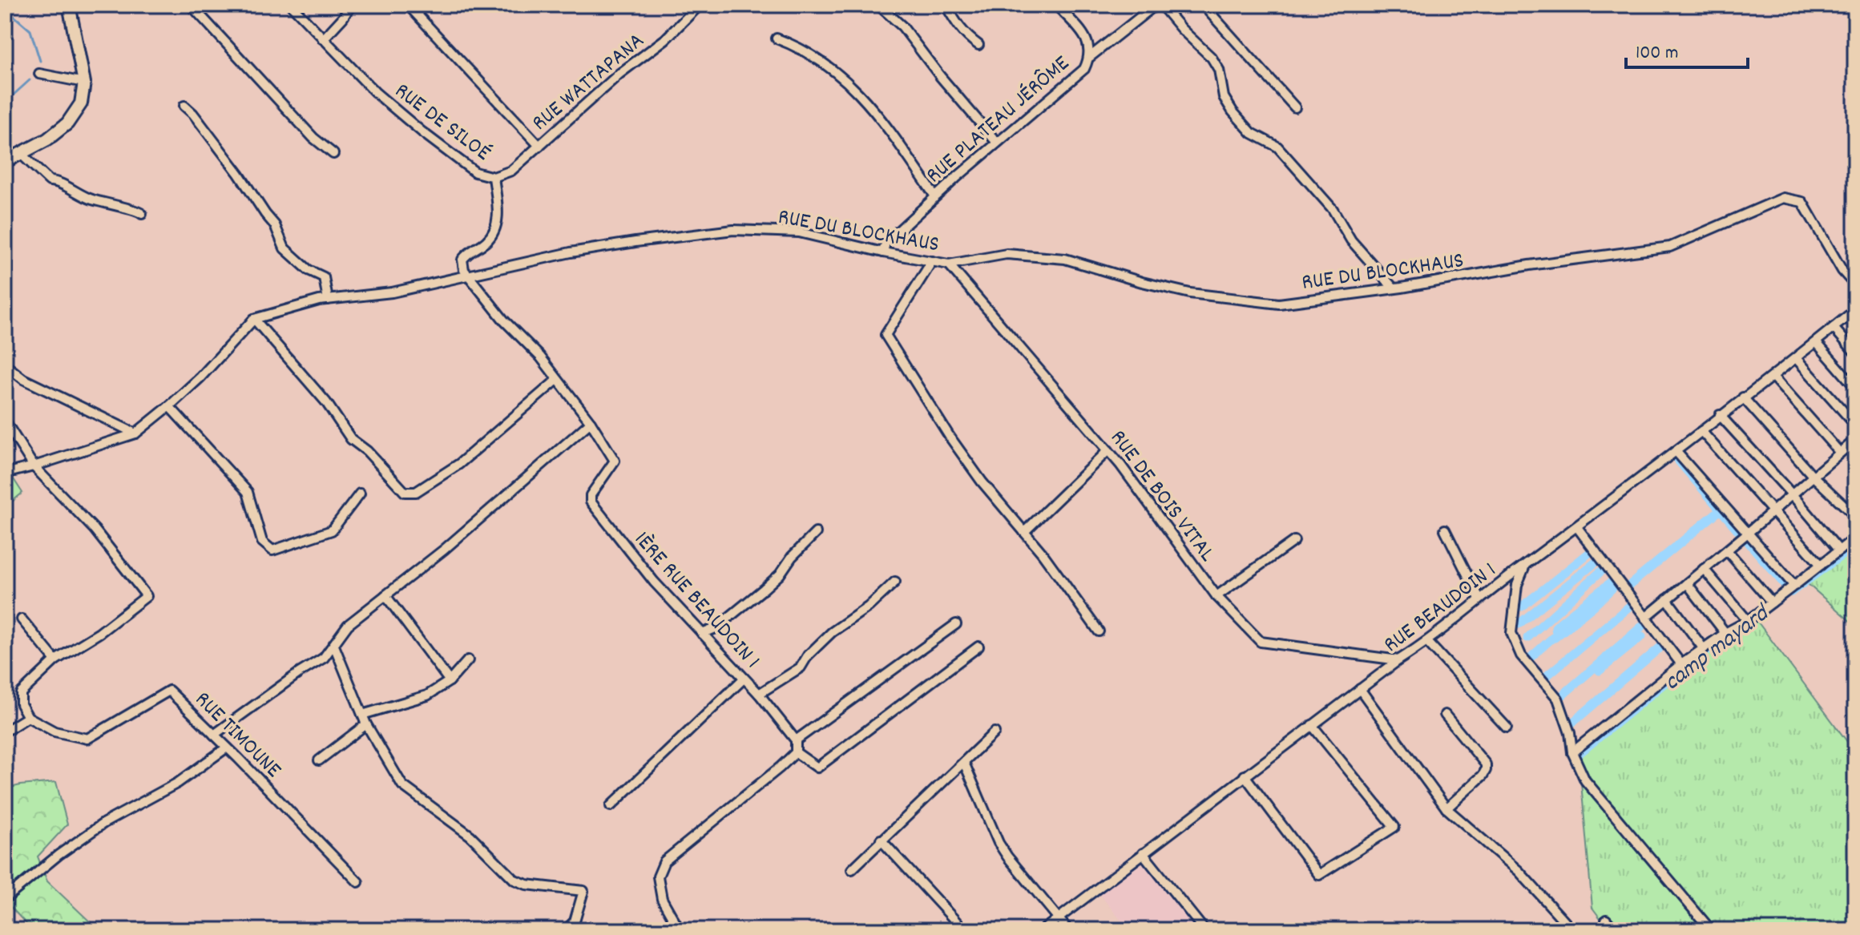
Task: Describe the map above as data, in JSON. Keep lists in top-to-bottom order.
{
  "streets": {
    "street": [
      "RUE WATTAPANA",
      "RUE PLATEAU JÉRÔME",
      "RUE DE SILOÉ",
      "RUE DU BLOCKHAUS",
      "RUE DE BOIS VITAL",
      "1ÈRE RUE BEAUDOIN 1",
      "RUE BEAUDOIN 1",
      "RUE TIMOUNE"
    ]
  },
  "crossings": [
    ["RUE WATTAPANA", "RUE DE SILOÉ"],
    ["RUE PLATEAU JÉRÔME", "RUE DU BLOCKHAUS"],
    ["RUE DE SILOÉ", "RUE DU BLOCKHAUS"],
    ["RUE DE SILOÉ", "1ÈRE RUE BEAUDOIN 1"],
    ["RUE DU BLOCKHAUS", "RUE DE BOIS VITAL"],
    ["RUE DU BLOCKHAUS", "1ÈRE RUE BEAUDOIN 1"],
    ["RUE DE BOIS VITAL", "RUE BEAUDOIN 1"]
  ],
  "water": ["camp mayard"],
  "scale_bar": "100 m"
}
